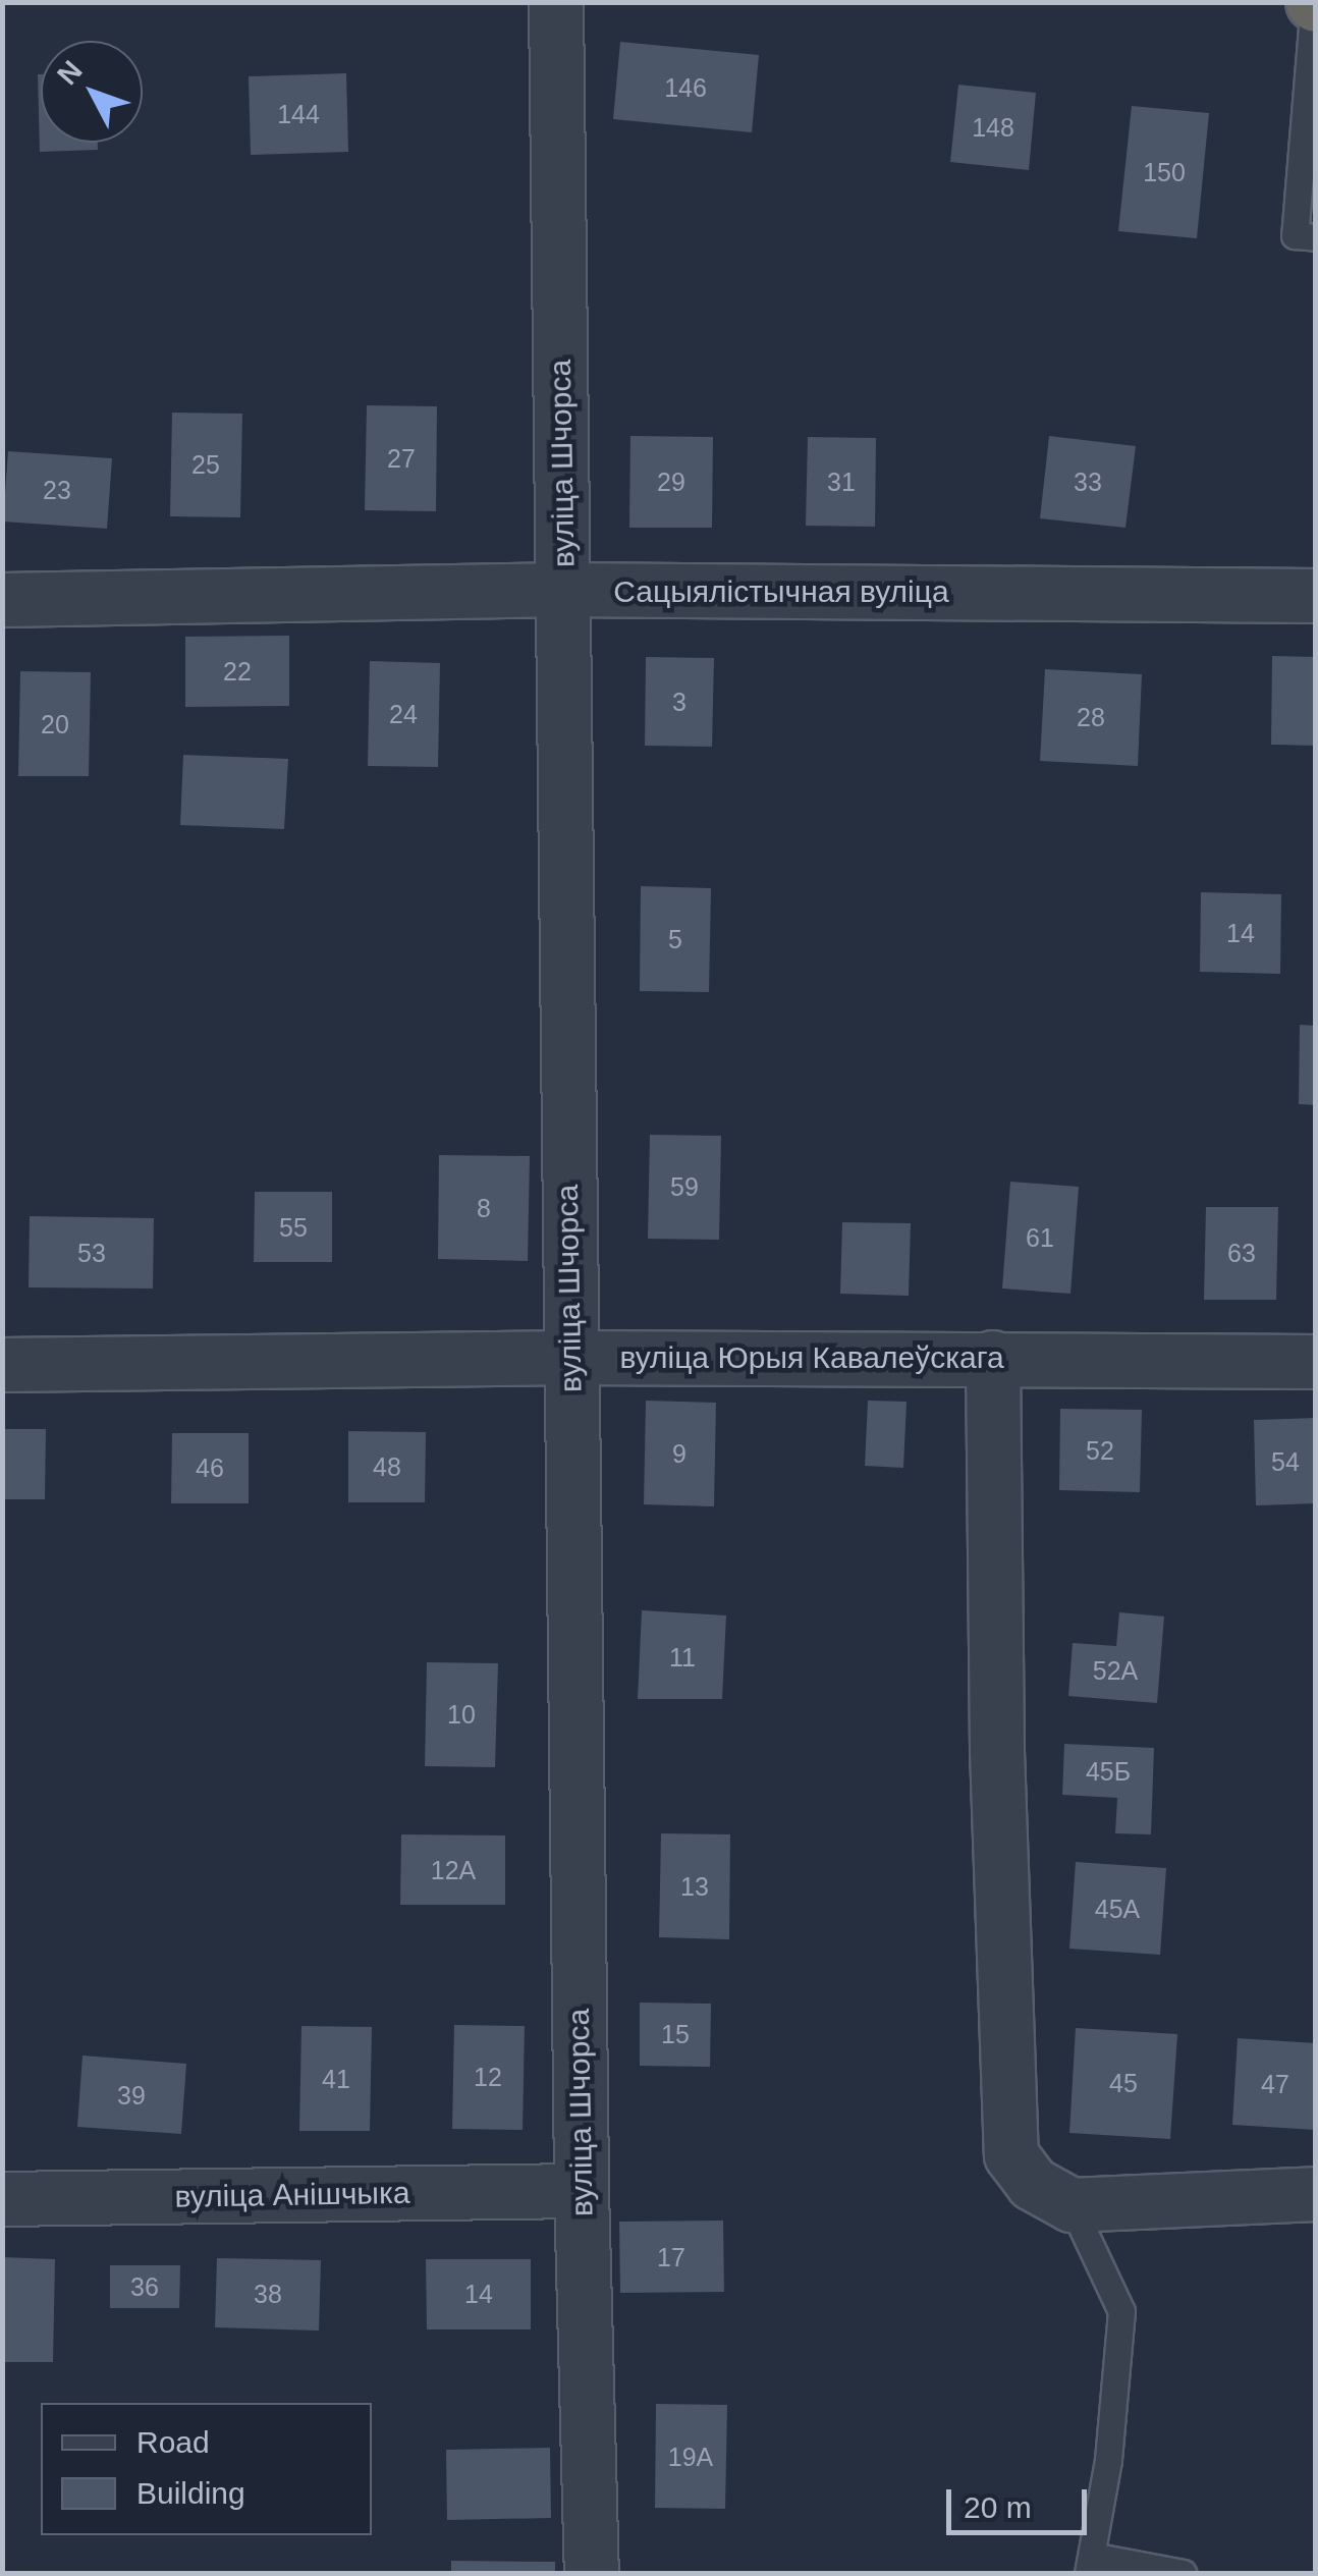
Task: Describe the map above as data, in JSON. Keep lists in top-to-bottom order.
{
  "streets": {
    "street": [
      "вуліца Шчорса",
      "Сацыялістычная вуліца",
      "вуліца Юрыя Кавалеўскага",
      "вуліца Анішчыка"
    ]
  },
  "crossings": [
    ["вуліца Шчорса", "Сацыялістычная вуліца"],
    ["вуліца Шчорса", "вуліца Юрыя Кавалеўскага"],
    ["вуліца Шчорса", "вуліца Анішчыка"]
  ],
  "house_numbers": [
    "146",
    "144",
    "148",
    "150",
    "27",
    "25",
    "29",
    "31",
    "33",
    "23",
    "22",
    "3",
    "24",
    "28",
    "20",
    "14",
    "5",
    "59",
    "8",
    "55",
    "61",
    "53",
    "63",
    "52",
    "9",
    "54",
    "48",
    "46",
    "11",
    "52А",
    "10",
    "45Б",
    "12А",
    "13",
    "45А",
    "15",
    "12",
    "41",
    "45",
    "47",
    "39",
    "17",
    "36",
    "38",
    "14",
    "19А"
  ],
  "legend": ["Road", "Building"],
  "scale_bar": "20 m",
  "north": "top left"
}
